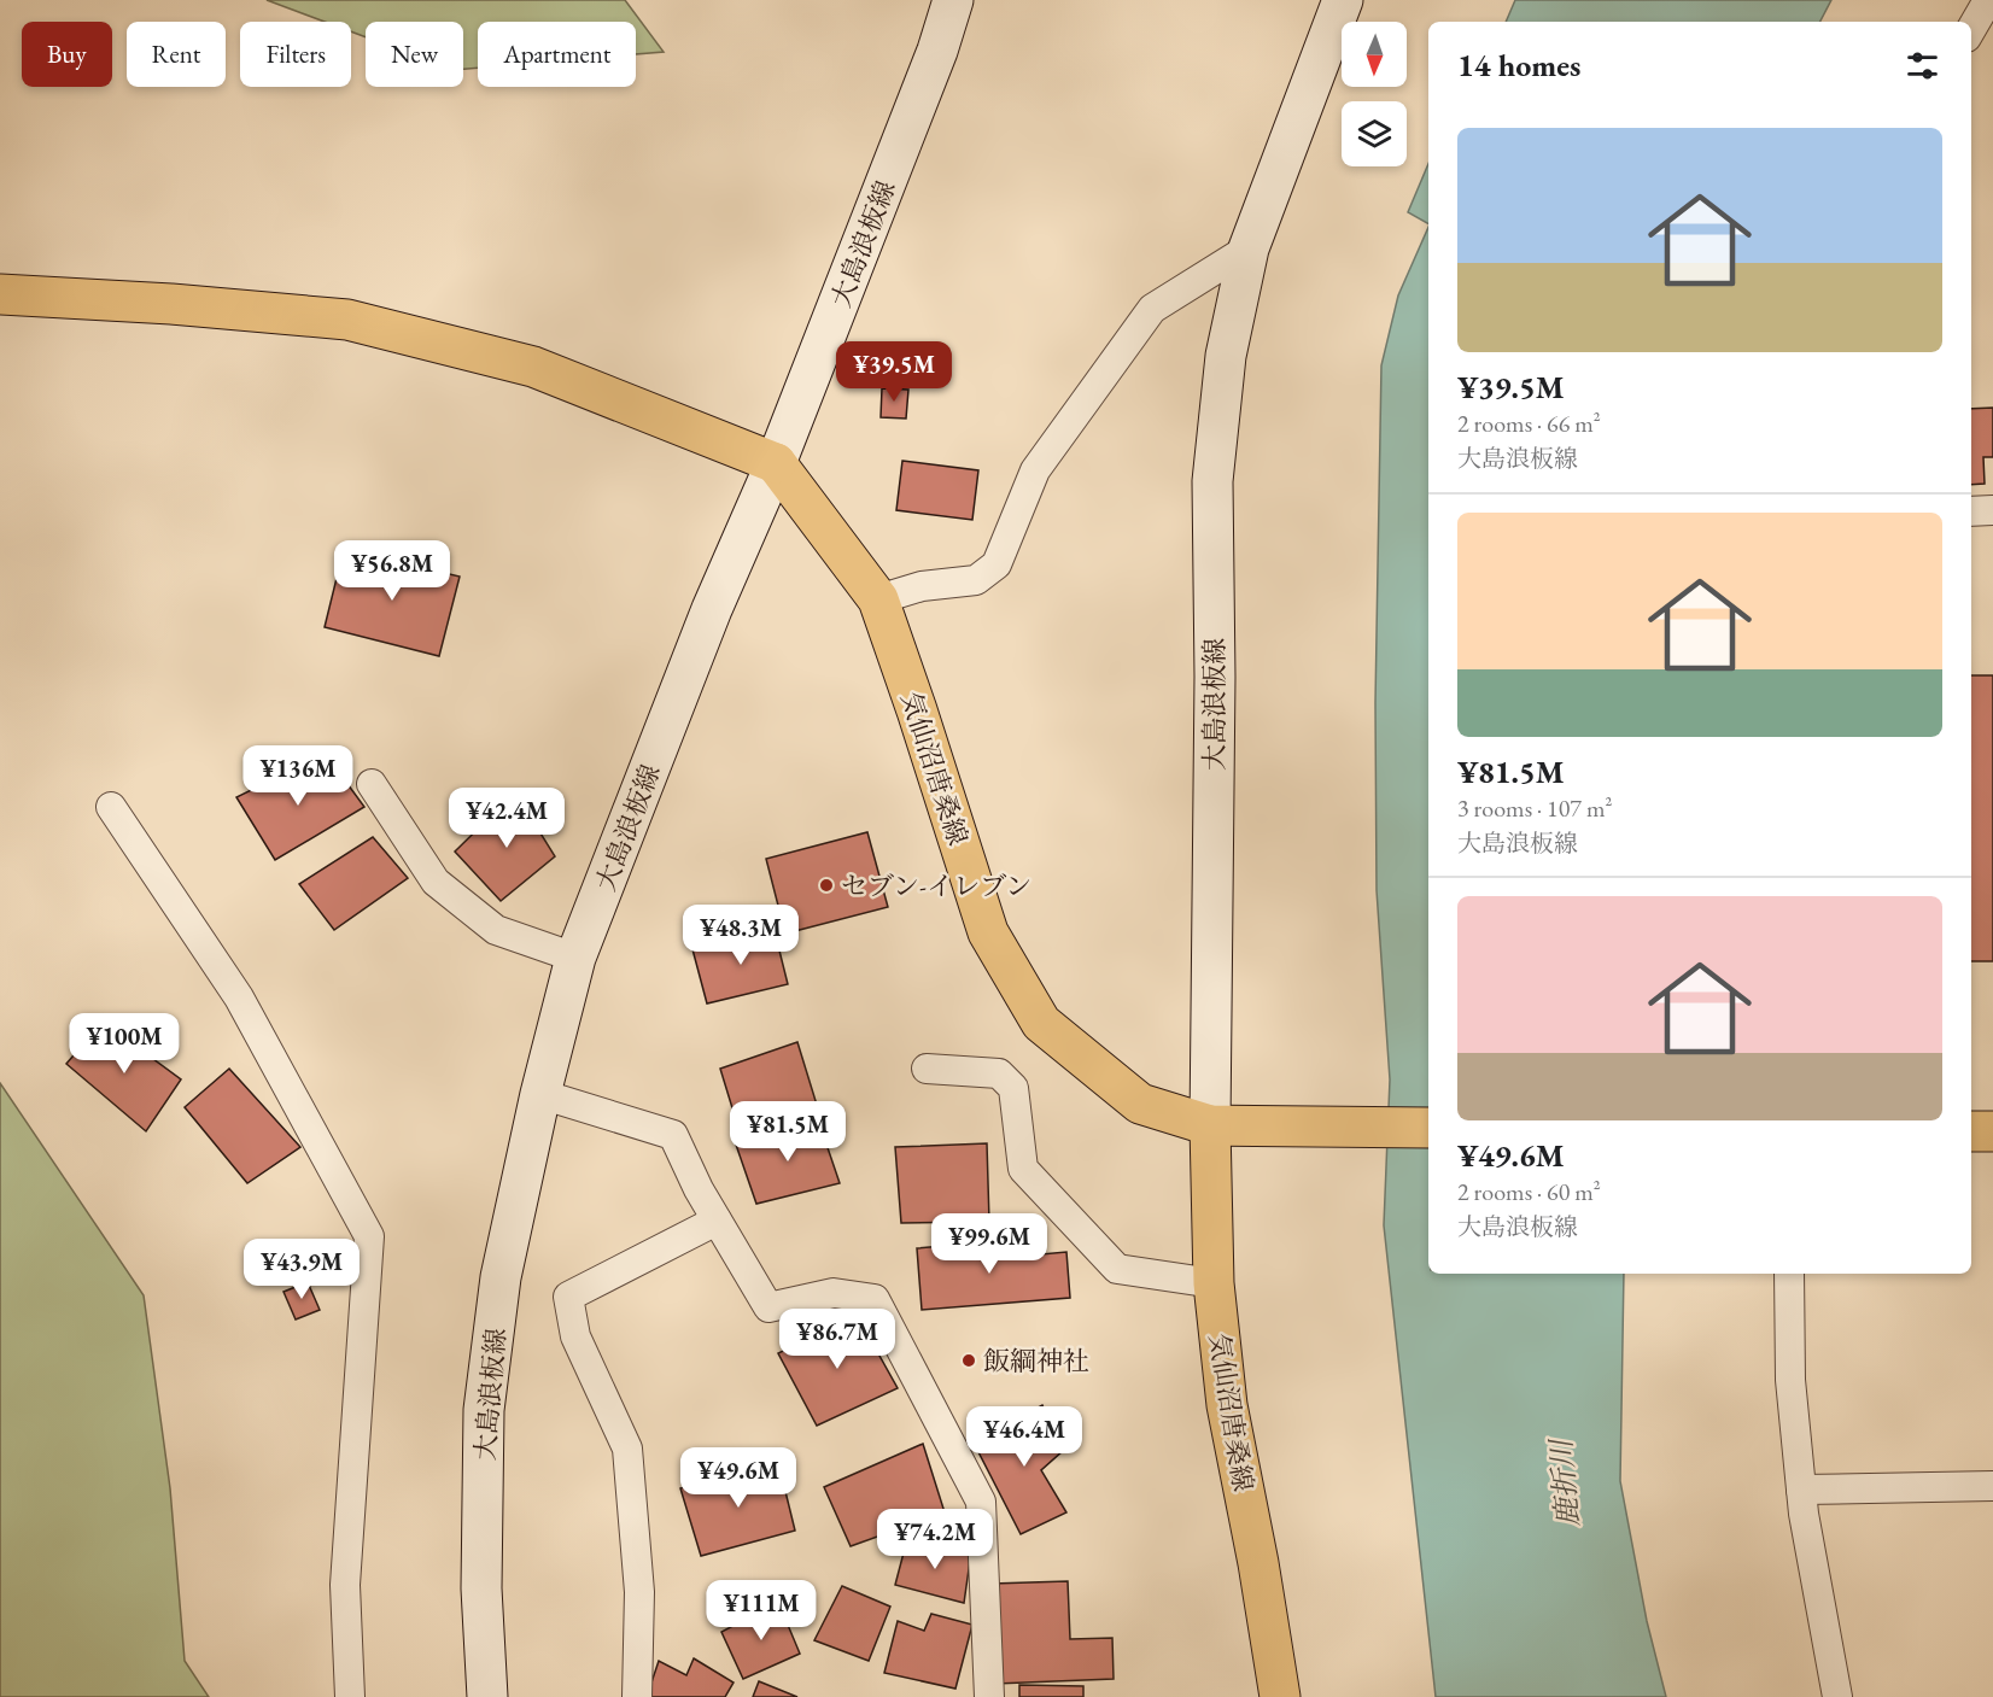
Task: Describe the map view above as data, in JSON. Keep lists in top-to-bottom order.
{
  "streets": {
    "main road": ["大島浪板線", "気仙沼唐桑線"]
  },
  "crossings": [
    ["大島浪板線", "気仙沼唐桑線"]
  ],
  "water": ["鹿折川"],
  "places": ["セブン-イレブン", "飯綱神社"],
  "north": "bottom",
  "page": {
    "chip": [
      "Buy",
      "Rent",
      "Filters",
      "New",
      "Apartment"
    ],
    "heading": "14 homes",
    "list": [
      {
        "name": "¥39.5M",
        "note": "2 rooms · 66 m² · 大島浪板線"
      },
      {
        "name": "¥81.5M",
        "note": "3 rooms · 107 m² · 大島浪板線"
      },
      {
        "name": "¥49.6M",
        "note": "2 rooms · 60 m² · 大島浪板線"
      }
    ],
    "price": [
      "¥39.5M",
      "¥56.8M",
      "¥136M",
      "¥42.4M",
      "¥48.3M",
      "¥100M",
      "¥81.5M",
      "¥99.6M",
      "¥43.9M",
      "¥86.7M",
      "¥46.4M",
      "¥49.6M",
      "¥74.2M",
      "¥111M"
    ]
  }
}
